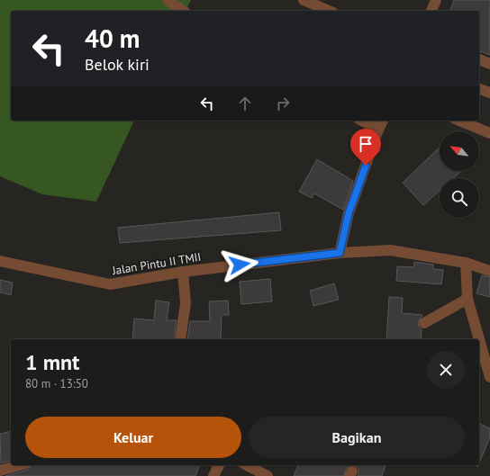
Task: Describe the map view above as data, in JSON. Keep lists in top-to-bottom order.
{
  "streets": {
    "street": ["Jalan Pintu II TMII"]
  },
  "north": "top left",
  "page": {
    "turn": ["40 m", "Belok kiri"],
    "heading": ["1 mnt", "80 m · 13:50"],
    "buttons": ["Keluar", "Bagikan"]
  }
}
